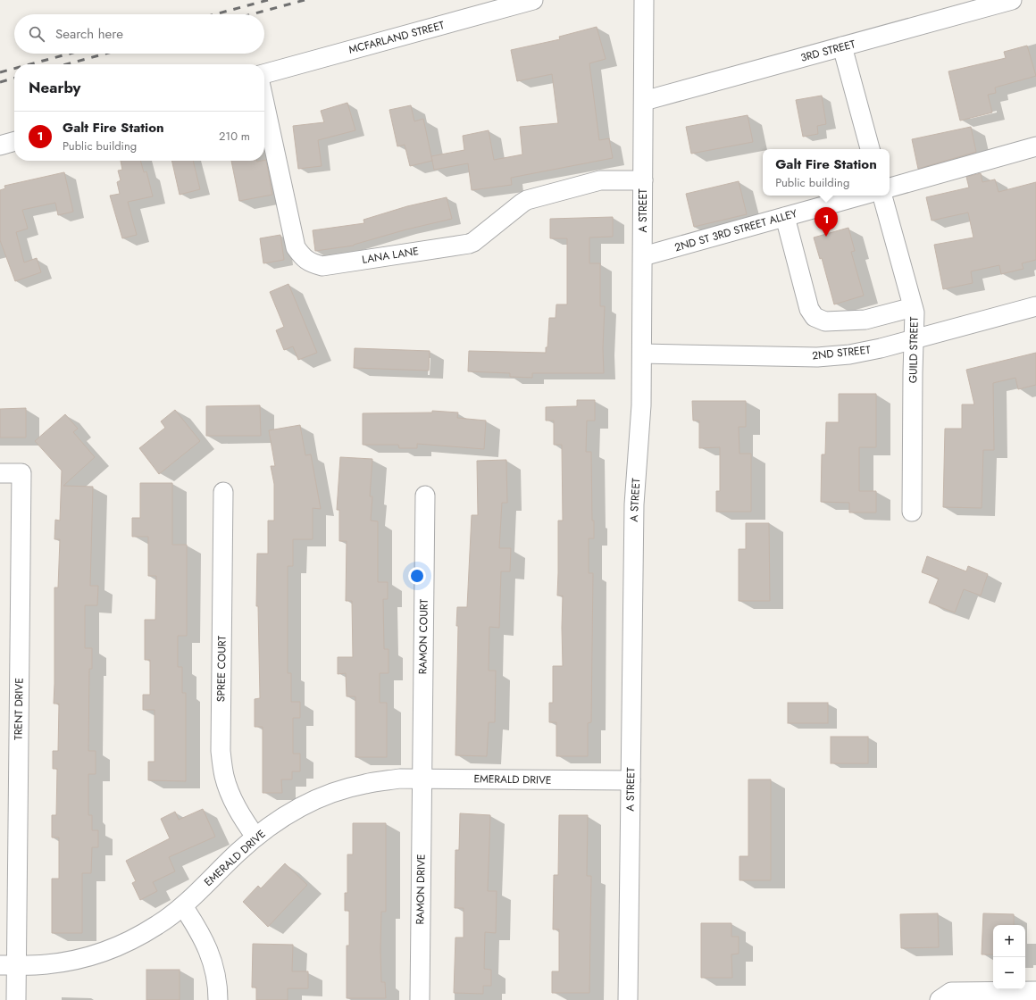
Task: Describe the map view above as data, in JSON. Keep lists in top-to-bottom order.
{
  "streets": {
    "street": [
      "MCFARLAND STREET",
      "3RD STREET",
      "A STREET",
      "2ND ST 3RD STREET ALLEY",
      "LANA LANE",
      "GUILD STREET",
      "2ND STREET",
      "RAMON COURT",
      "SPREE COURT",
      "TRENT DRIVE",
      "EMERALD DRIVE",
      "RAMON DRIVE"
    ]
  },
  "crossings": [
    ["3RD STREET", "A STREET"],
    ["A STREET", "2ND ST 3RD STREET ALLEY"],
    ["A STREET", "LANA LANE"],
    ["A STREET", "2ND STREET"],
    ["A STREET", "EMERALD DRIVE"],
    ["GUILD STREET", "2ND STREET"],
    ["RAMON COURT", "EMERALD DRIVE"],
    ["RAMON COURT", "RAMON DRIVE"],
    ["SPREE COURT", "EMERALD DRIVE"],
    ["TRENT DRIVE", "EMERALD DRIVE"],
    ["EMERALD DRIVE", "RAMON DRIVE"]
  ],
  "page": {
    "search": "Search here",
    "heading": "Nearby",
    "list": [
      {
        "mark": "1",
        "name": "Galt Fire Station",
        "note": "Public building",
        "value": "210 m"
      }
    ],
    "popup": ["Galt Fire Station", "Public building"],
    "pins": "1",
    "map_buttons": ["+", "−"]
  }
}
